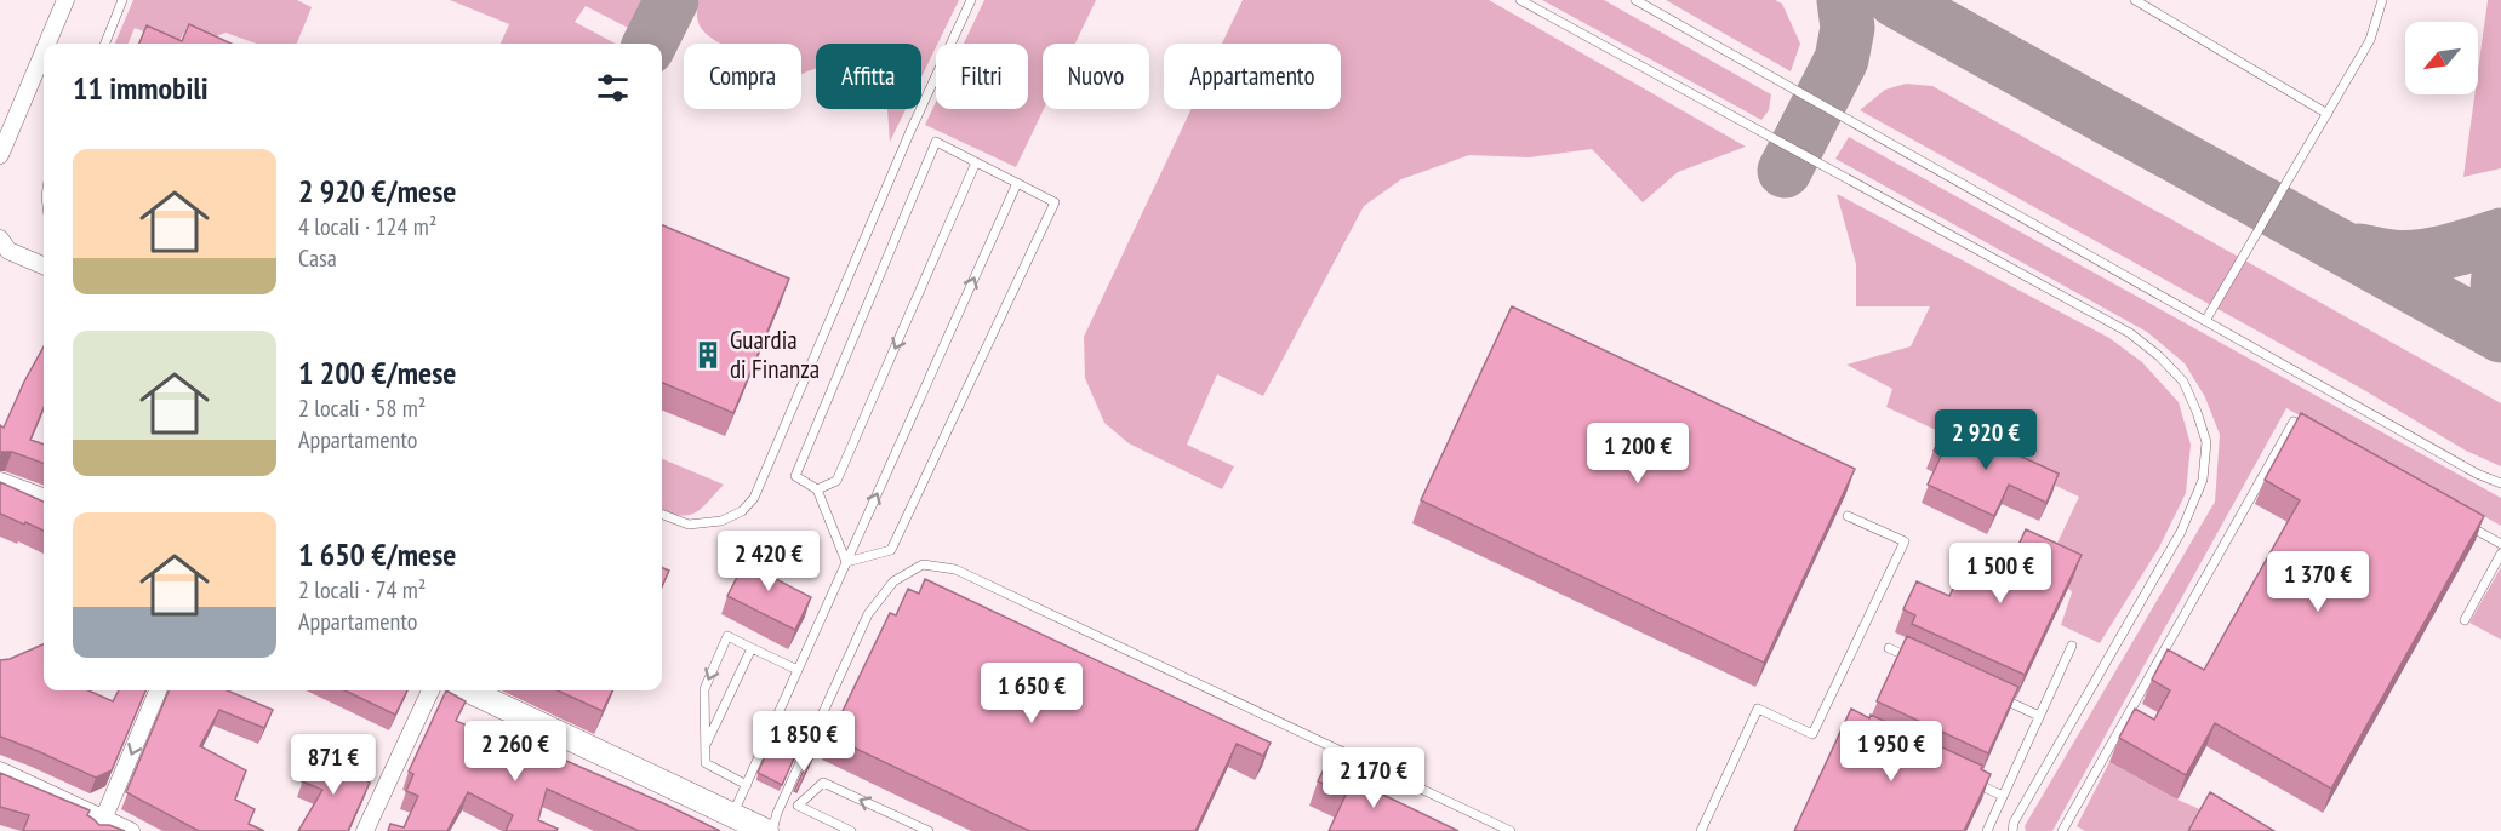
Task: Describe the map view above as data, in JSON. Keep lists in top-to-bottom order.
{
  "places": {
    "building": ["Guardia di Finanza"]
  },
  "north": "bottom left",
  "page": {
    "chip": [
      "Compra",
      "Affitta",
      "Filtri",
      "Nuovo",
      "Appartamento"
    ],
    "heading": "11 immobili",
    "list": [
      {
        "name": "2 920 €/mese",
        "note": "4 locali · 124 m² · Casa"
      },
      {
        "name": "1 200 €/mese",
        "note": "2 locali · 58 m² · Appartamento"
      },
      {
        "name": "1 650 €/mese",
        "note": "2 locali · 74 m² · Appartamento"
      }
    ],
    "price": [
      "2 920 €",
      "1 200 €",
      "2 420 €",
      "1 500 €",
      "1 370 €",
      "1 650 €",
      "1 850 €",
      "2 260 €",
      "1 950 €",
      "871 €",
      "2 170 €"
    ]
  }
}
